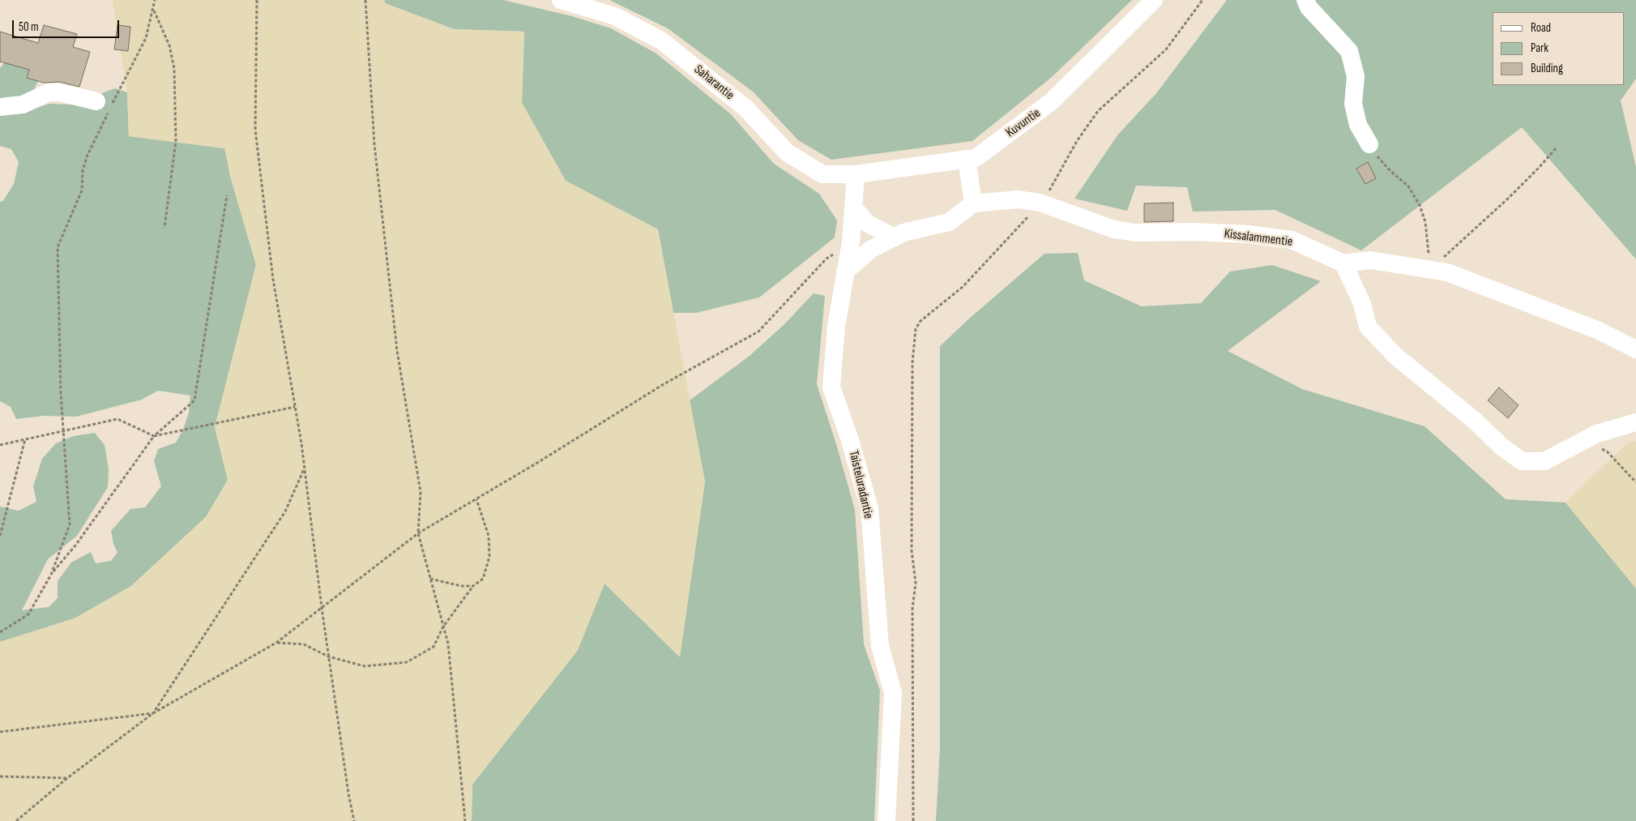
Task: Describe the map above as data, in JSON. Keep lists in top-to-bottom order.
{
  "streets": {
    "street": [
      "Saharantie",
      "Kuvuntie",
      "Kissalammentie",
      "Taisteluradantie"
    ]
  },
  "crossings": [
    ["Saharantie", "Kuvuntie"],
    ["Saharantie", "Taisteluradantie"],
    ["Kuvuntie", "Taisteluradantie"]
  ],
  "legend": ["Road", "Park", "Building"],
  "scale_bar": "50 m"
}
